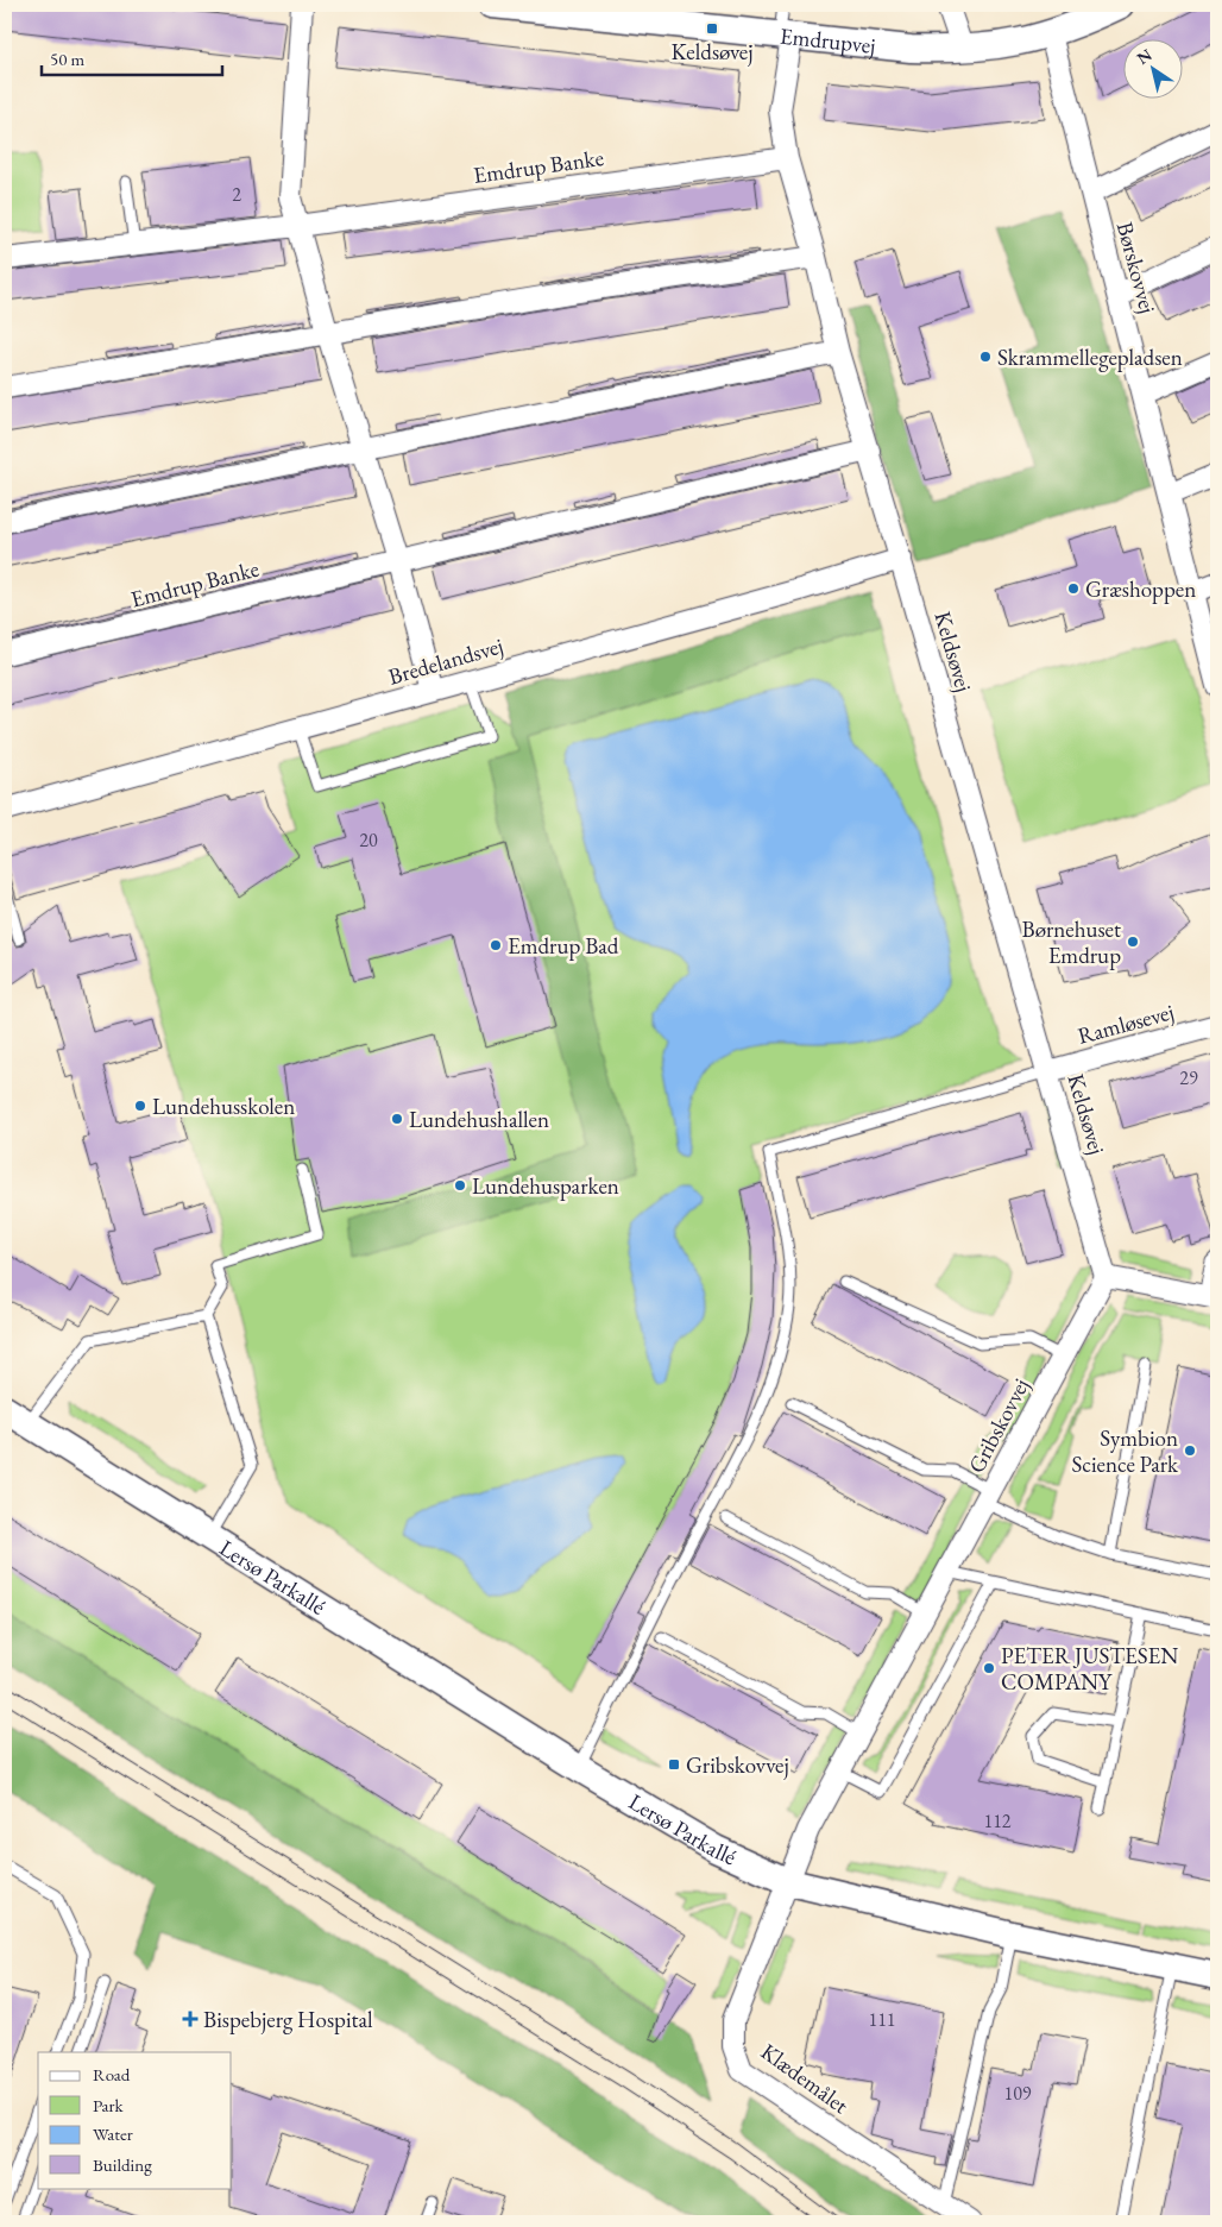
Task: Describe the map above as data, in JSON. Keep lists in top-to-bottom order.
{
  "streets": {
    "street": [
      "Emdrupvej",
      "Emdrup Banke",
      "Børskovvej",
      "Keldsøvej",
      "Bredelandsvej",
      "Ramløsevej",
      "Gribskovvej",
      "Lersø Parkallé",
      "Klædemålet"
    ]
  },
  "crossings": [
    ["Emdrupvej", "Børskovvej"],
    ["Emdrupvej", "Keldsøvej"],
    ["Emdrup Banke", "Keldsøvej"],
    ["Keldsøvej", "Bredelandsvej"],
    ["Keldsøvej", "Ramløsevej"],
    ["Keldsøvej", "Gribskovvej"],
    ["Gribskovvej", "Lersø Parkallé"],
    ["Gribskovvej", "Klædemålet"],
    ["Lersø Parkallé", "Klædemålet"]
  ],
  "places": {
    "transit": ["Keldsøvej", "Gribskovvej"],
    "other": [
      "Skrammellegepladsen",
      "Græshoppen",
      "Børnehuset Emdrup",
      "Emdrup Bad",
      "Lundehusskolen",
      "Lundehushallen",
      "Lundehusparken",
      "Symbion Science Park",
      "PETER JUSTESEN COMPANY"
    ],
    "health": ["Bispebjerg Hospital"]
  },
  "house_numbers": [
    "2",
    "20",
    "29",
    "112",
    "111",
    "109"
  ],
  "legend": [
    "Road",
    "Park",
    "Water",
    "Building"
  ],
  "scale_bar": "50 m",
  "north": "top left"
}
